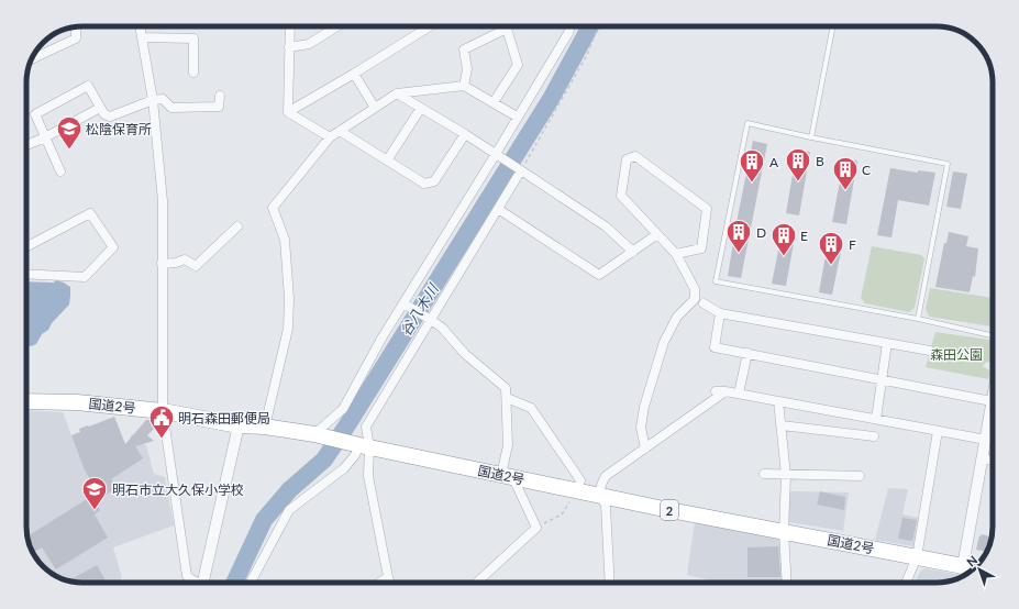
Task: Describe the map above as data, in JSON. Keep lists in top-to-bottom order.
{
  "streets": {
    "highway": ["国道2号", "2"]
  },
  "water": ["谷八木川"],
  "parks": ["森田公園"],
  "places": {
    "school or university": ["松陰保育所", "明石市立大久保小学校"],
    "building": [
      "B",
      "A",
      "C",
      "D",
      "E",
      "F"
    ],
    "public building": ["明石森田郵便局"]
  },
  "north": "top left"
}
